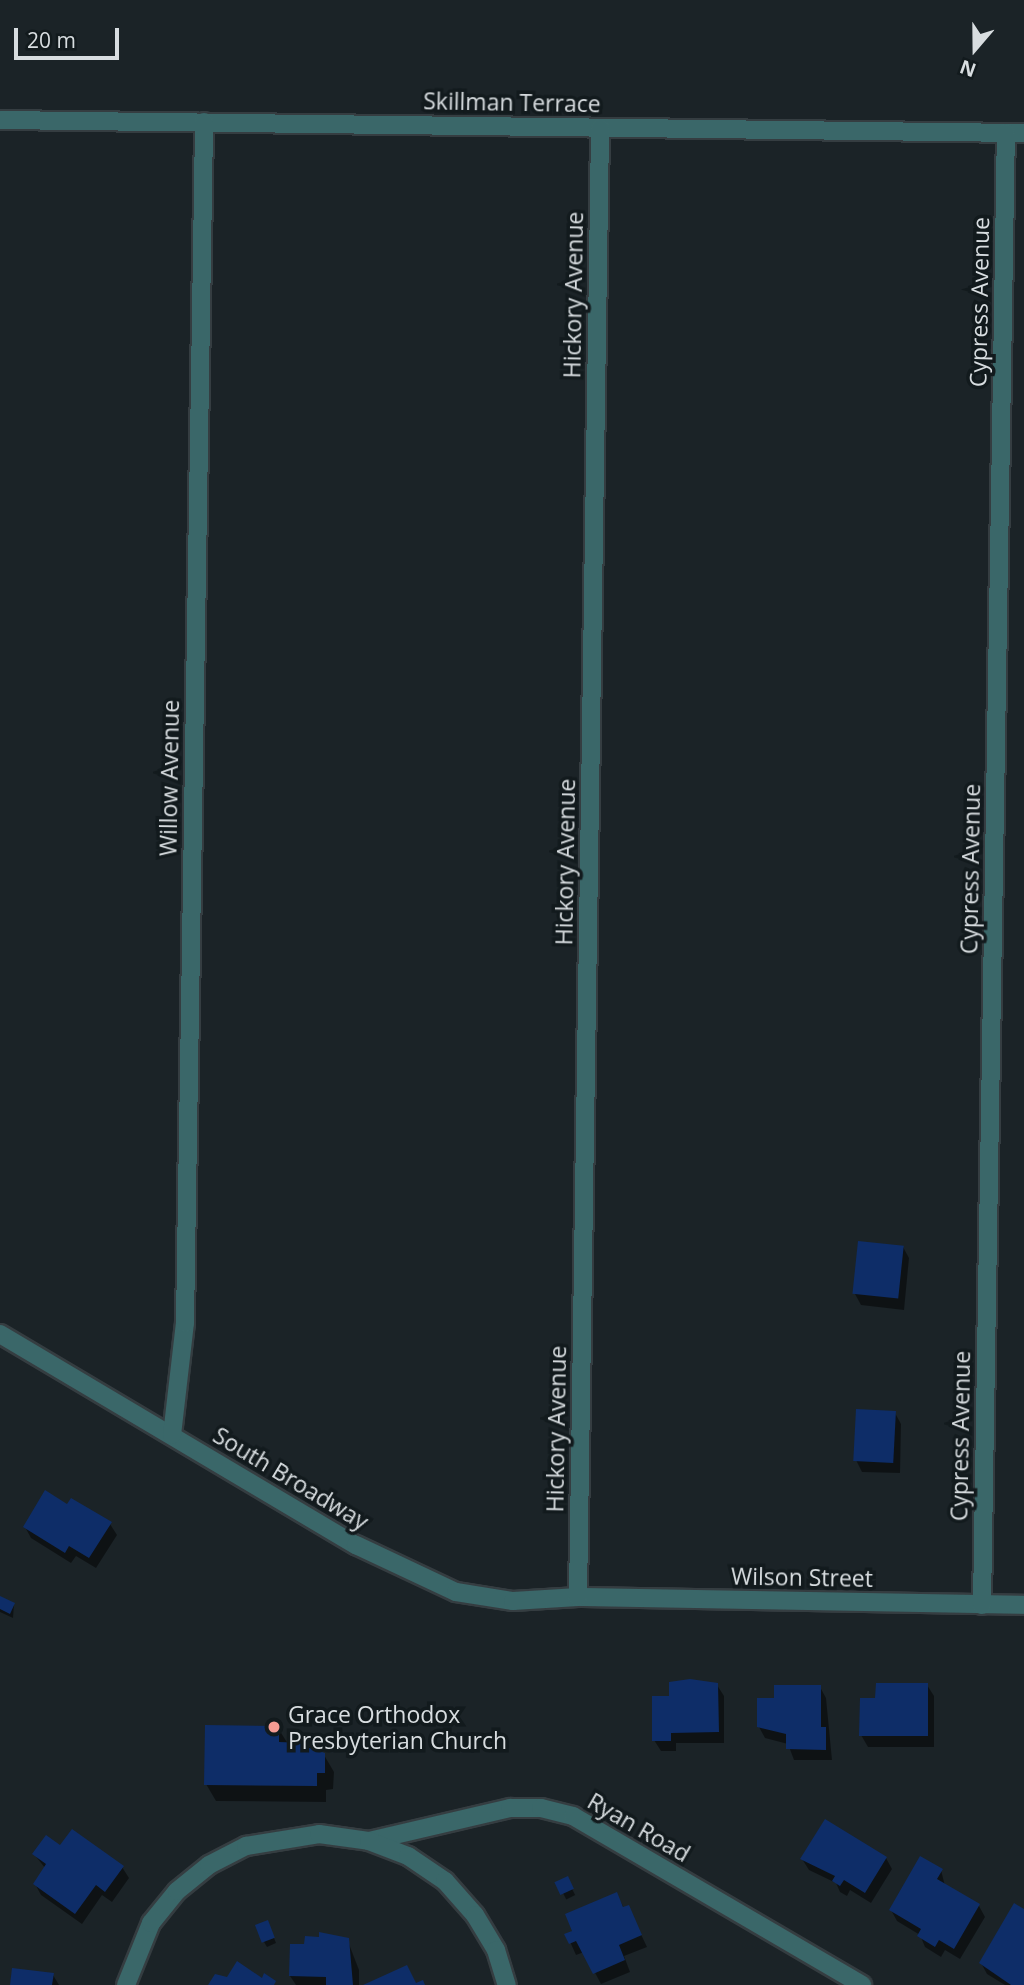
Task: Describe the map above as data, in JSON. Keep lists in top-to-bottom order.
{
  "streets": {
    "street": [
      "Skillman Terrace",
      "Hickory Avenue",
      "Cypress Avenue",
      "Willow Avenue",
      "South Broadway",
      "Wilson Street",
      "Ryan Road"
    ]
  },
  "crossings": [
    ["Skillman Terrace", "Hickory Avenue"],
    ["Skillman Terrace", "Cypress Avenue"],
    ["Skillman Terrace", "Willow Avenue"],
    ["Hickory Avenue", "South Broadway"],
    ["Hickory Avenue", "Wilson Street"],
    ["Cypress Avenue", "Wilson Street"],
    ["Willow Avenue", "South Broadway"],
    ["South Broadway", "Wilson Street"]
  ],
  "places": ["Grace Orthodox Presbyterian Church"],
  "scale_bar": "20 m",
  "north": "bottom"
}
